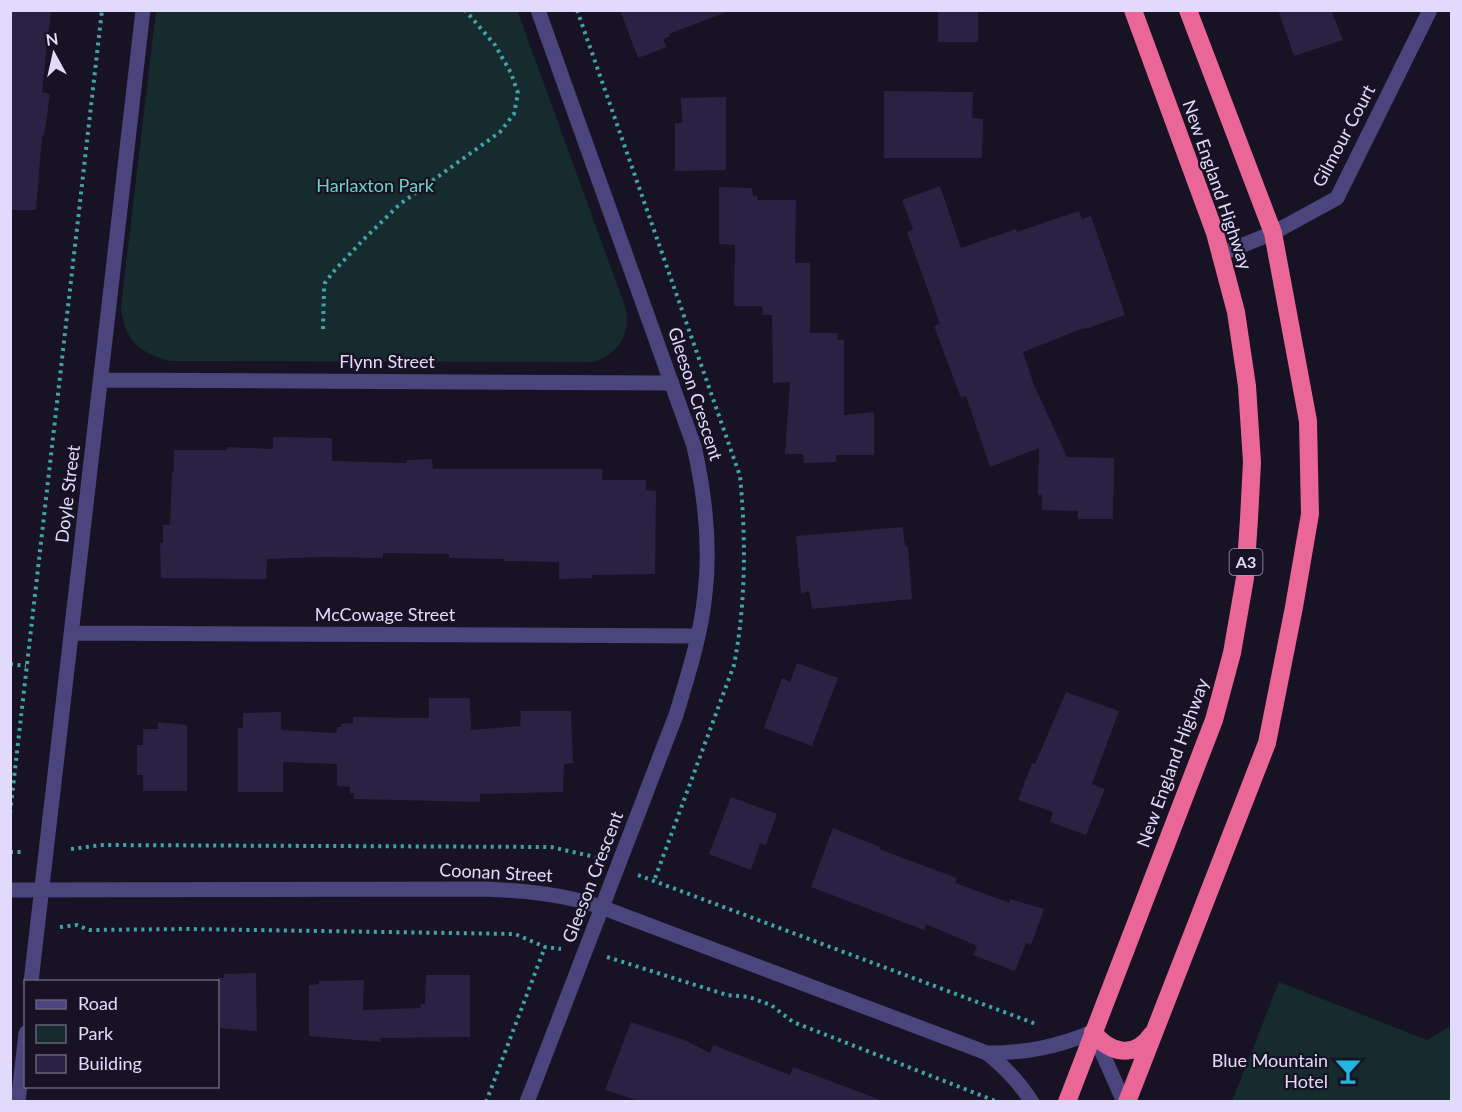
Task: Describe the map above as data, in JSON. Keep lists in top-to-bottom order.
{
  "streets": {
    "highway": ["New England Highway", "A3"],
    "street": [
      "Gilmour Court",
      "Flynn Street",
      "Gleeson Crescent",
      "Doyle Street",
      "McCowage Street",
      "Coonan Street"
    ]
  },
  "crossings": [
    ["Gilmour Court", "New England Highway"],
    ["New England Highway", "Coonan Street"],
    ["Flynn Street", "Gleeson Crescent"],
    ["Flynn Street", "Doyle Street"],
    ["Gleeson Crescent", "McCowage Street"],
    ["Gleeson Crescent", "Coonan Street"],
    ["Doyle Street", "McCowage Street"],
    ["Doyle Street", "Coonan Street"]
  ],
  "parks": ["Harlaxton Park"],
  "places": {
    "bar": ["Blue Mountain Hotel"]
  },
  "legend": ["Road", "Park", "Building"],
  "north": "top"
}
